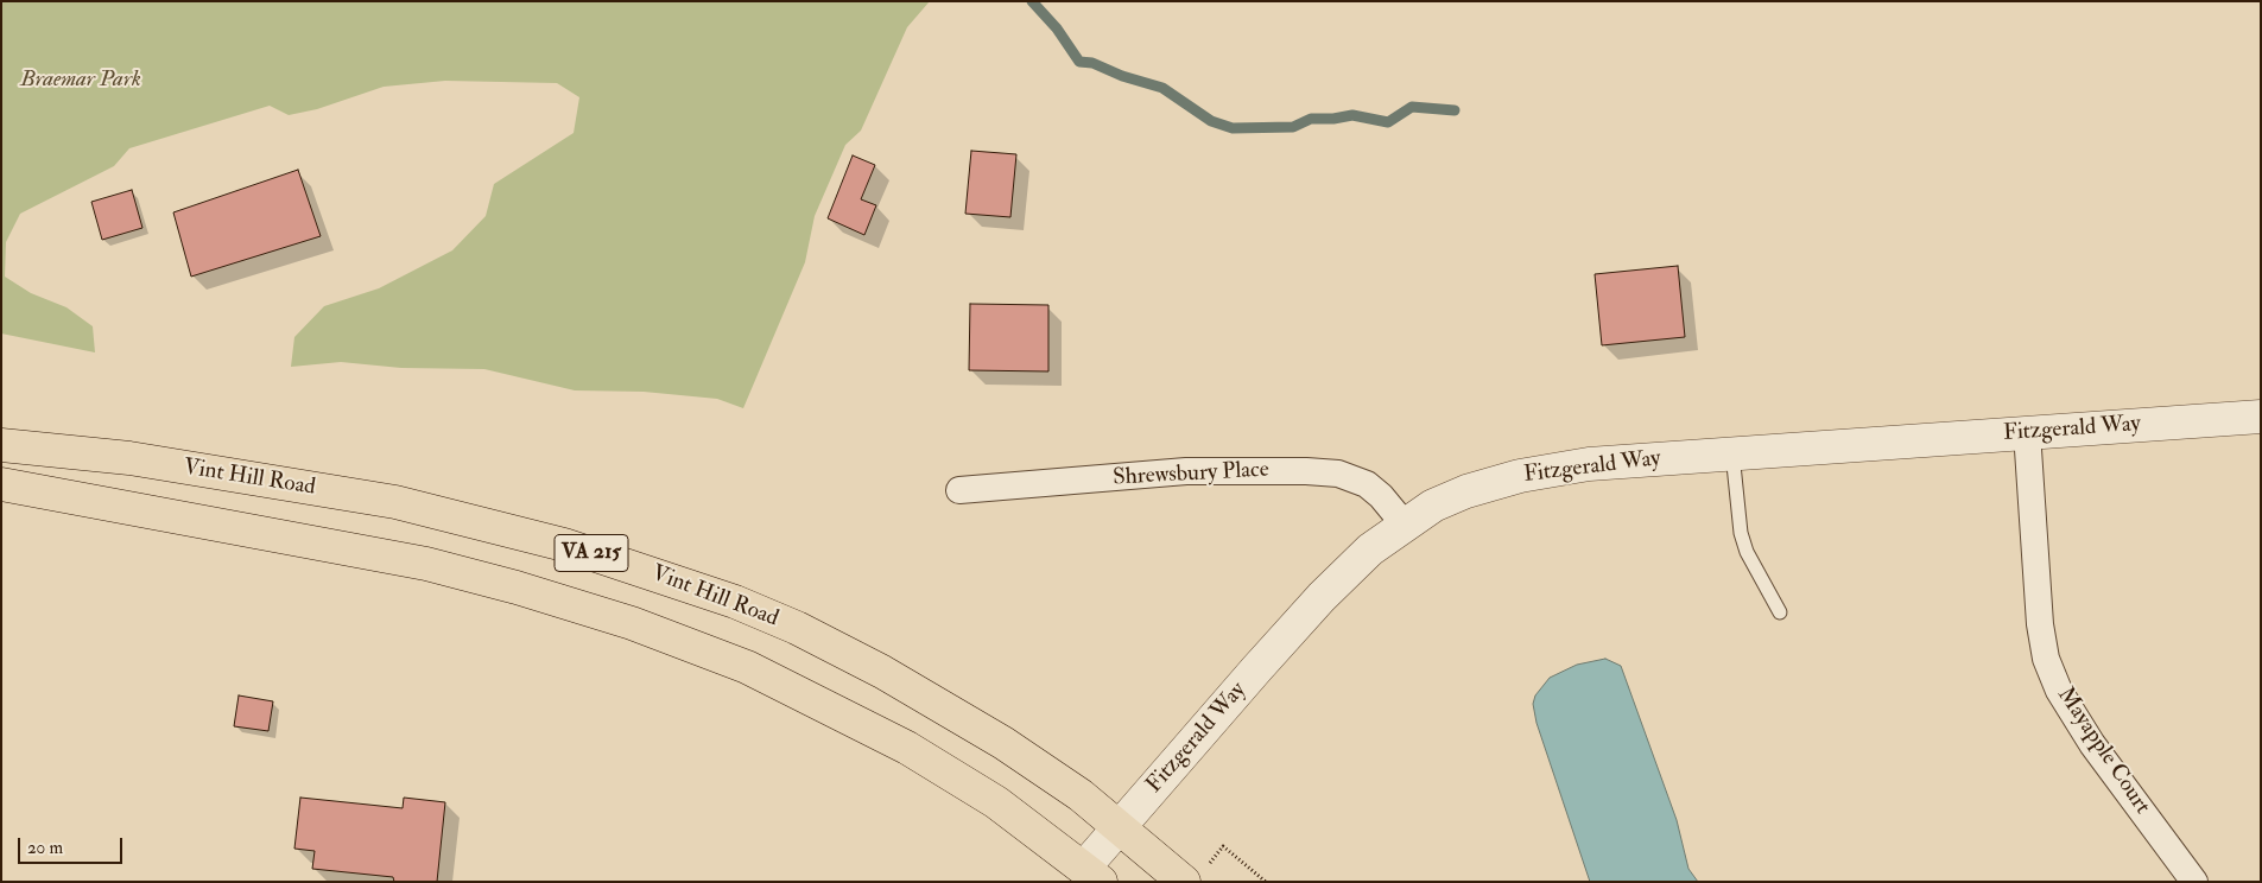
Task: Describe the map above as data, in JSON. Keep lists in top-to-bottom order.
{
  "streets": {
    "main road": ["Vint Hill Road", "VA 215"],
    "street": ["Fitzgerald Way", "Shrewsbury Place", "Mayapple Court"]
  },
  "crossings": [
    ["Fitzgerald Way", "Shrewsbury Place"],
    ["Fitzgerald Way", "Vint Hill Road"],
    ["Fitzgerald Way", "VA 215"],
    ["Fitzgerald Way", "Mayapple Court"]
  ],
  "parks": ["Braemar Park"],
  "scale_bar": "20 m"
}
